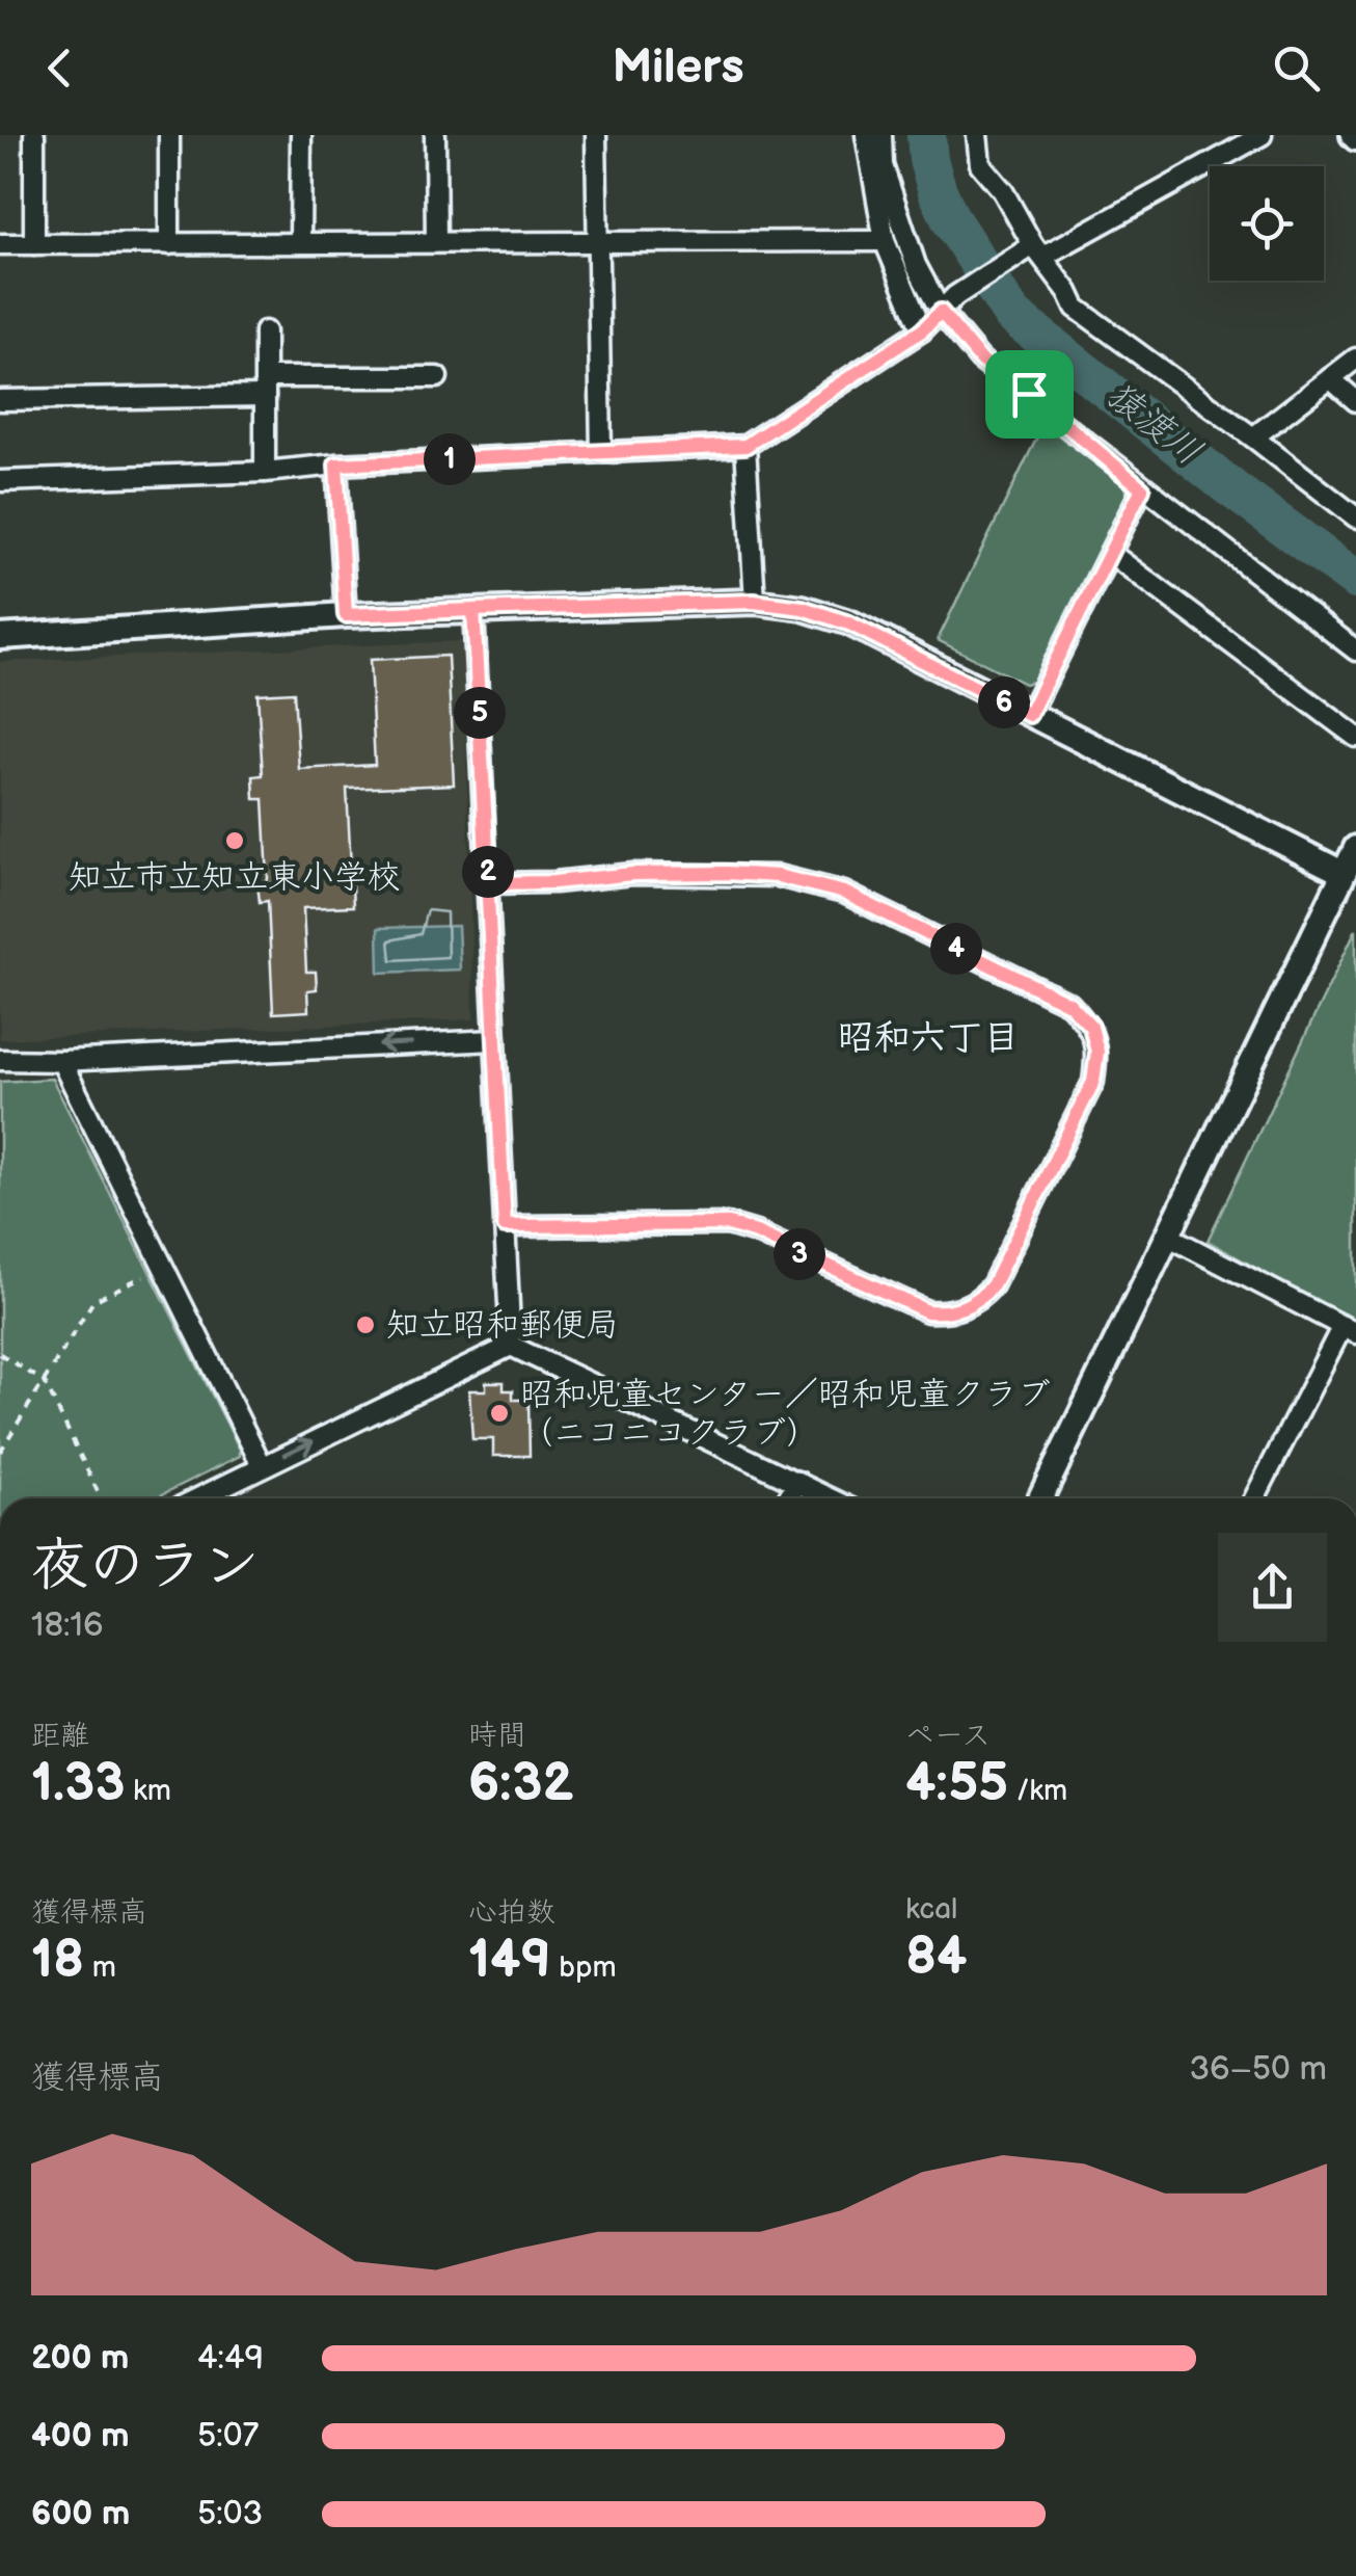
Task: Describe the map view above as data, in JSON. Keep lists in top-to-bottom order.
{
  "districts": ["昭和六丁目"],
  "water": ["猿渡川"],
  "places": ["知立市立知立東小学校", "知立昭和郵便局", "昭和児童センター／昭和児童クラブ （ニコニコクラブ）"],
  "page": {
    "header": "Milers",
    "pins": [
      "1",
      "6",
      "5",
      "2",
      "4",
      "3"
    ],
    "heading": ["夜のラン", "18:16"],
    "stats": [
      ["距離", "1.33 km"],
      ["時間", "6:32"],
      ["ペース", "4:55 /km"],
      ["獲得標高", "18 m"],
      ["心拍数", "149 bpm"],
      ["kcal", "84"]
    ],
    "chart": ["獲得標高", "36–50 m"],
    "list": [
      {
        "name": "200 m",
        "note": "4:49"
      },
      {
        "name": "400 m",
        "note": "5:07"
      },
      {
        "name": "600 m",
        "note": "5:03"
      }
    ]
  }
}
